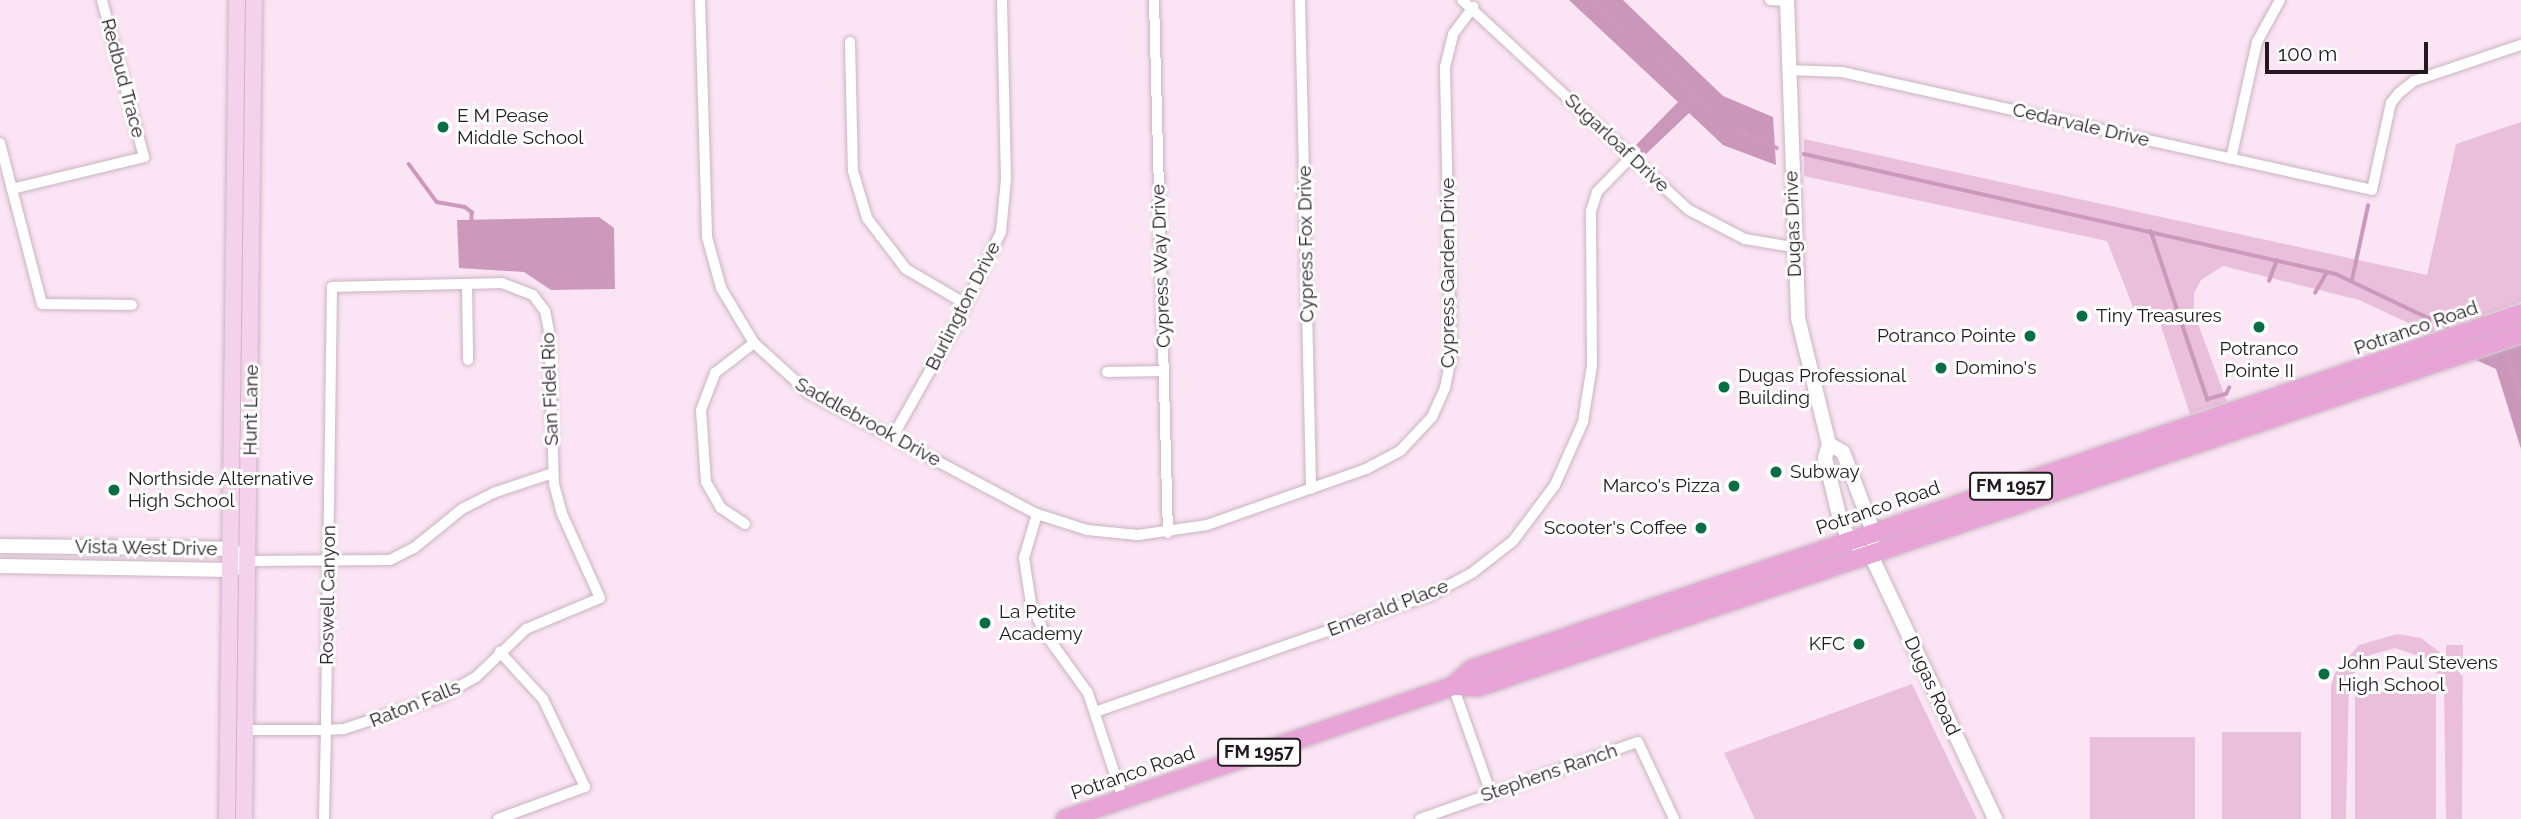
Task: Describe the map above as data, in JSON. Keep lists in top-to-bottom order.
{
  "streets": {
    "main road": ["Potranco Road", "Hunt Lane", "FM 1957"],
    "street": [
      "Redbud Trace",
      "Cedarvale Drive",
      "Sugarloaf Drive",
      "Dugas Drive",
      "Cypress Fox Drive",
      "Cypress Way Drive",
      "Cypress Garden Drive",
      "Burlington Drive",
      "San Fidel Rio",
      "Saddlebrook Drive",
      "Vista West Drive",
      "Roswell Canyon",
      "Emerald Place",
      "Dugas Road",
      "Raton Falls",
      "Stephens Ranch"
    ]
  },
  "crossings": [
    ["Cedarvale Drive", "Dugas Drive"],
    ["Sugarloaf Drive", "Dugas Drive"],
    ["Sugarloaf Drive", "Cypress Garden Drive"],
    ["Sugarloaf Drive", "Emerald Place"],
    ["Dugas Drive", "Potranco Road"],
    ["Dugas Drive", "Dugas Road"],
    ["Cypress Fox Drive", "Cypress Garden Drive"],
    ["Cypress Way Drive", "Cypress Garden Drive"],
    ["Cypress Way Drive", "Saddlebrook Drive"],
    ["Cypress Garden Drive", "Saddlebrook Drive"],
    ["Burlington Drive", "Saddlebrook Drive"],
    ["Potranco Road", "Dugas Road"],
    ["San Fidel Rio", "Roswell Canyon"],
    ["San Fidel Rio", "Raton Falls"],
    ["Hunt Lane", "Vista West Drive"],
    ["Hunt Lane", "Raton Falls"],
    ["Roswell Canyon", "Raton Falls"]
  ],
  "places": [
    "E M Pease Middle School",
    "Tiny Treasures",
    "Potranco Pointe II",
    "Potranco Pointe",
    "Domino's",
    "Dugas Professional Building",
    "Subway",
    "Marco's Pizza",
    "Northside Alternative High School",
    "Scooter's Coffee",
    "La Petite Academy",
    "KFC",
    "John Paul Stevens High School"
  ],
  "scale_bar": "100 m"
}
